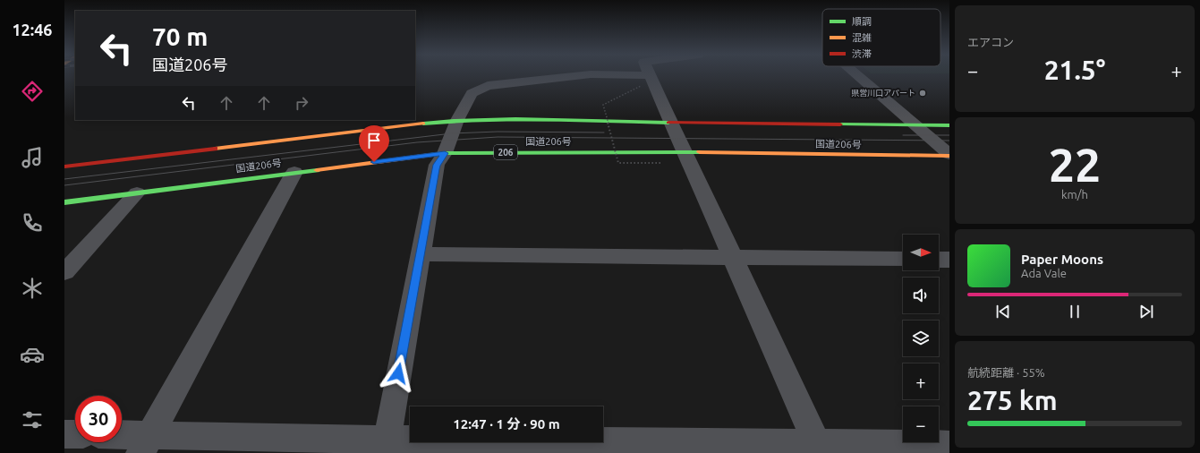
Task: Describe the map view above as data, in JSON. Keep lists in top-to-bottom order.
{
  "streets": {
    "main road": ["国道206号", "206"]
  },
  "places": ["県営川口アパート"],
  "legend": ["順調", "混雑", "渋滞"],
  "north": "right",
  "page": {
    "tabs": "12:46",
    "tile": [
      "エアコン",
      ["22", "km/h"],
      ["航続距離 · 55%", "275 km"]
    ],
    "turn": ["70 m", "国道206号"],
    "heat": ["−", "21.5°", "+"],
    "map_buttons": ["+", "−"],
    "song": ["Paper Moons", "Ada Vale"],
    "limit": "30",
    "trip": "12:47 · 1 分 · 90 m"
  }
}
